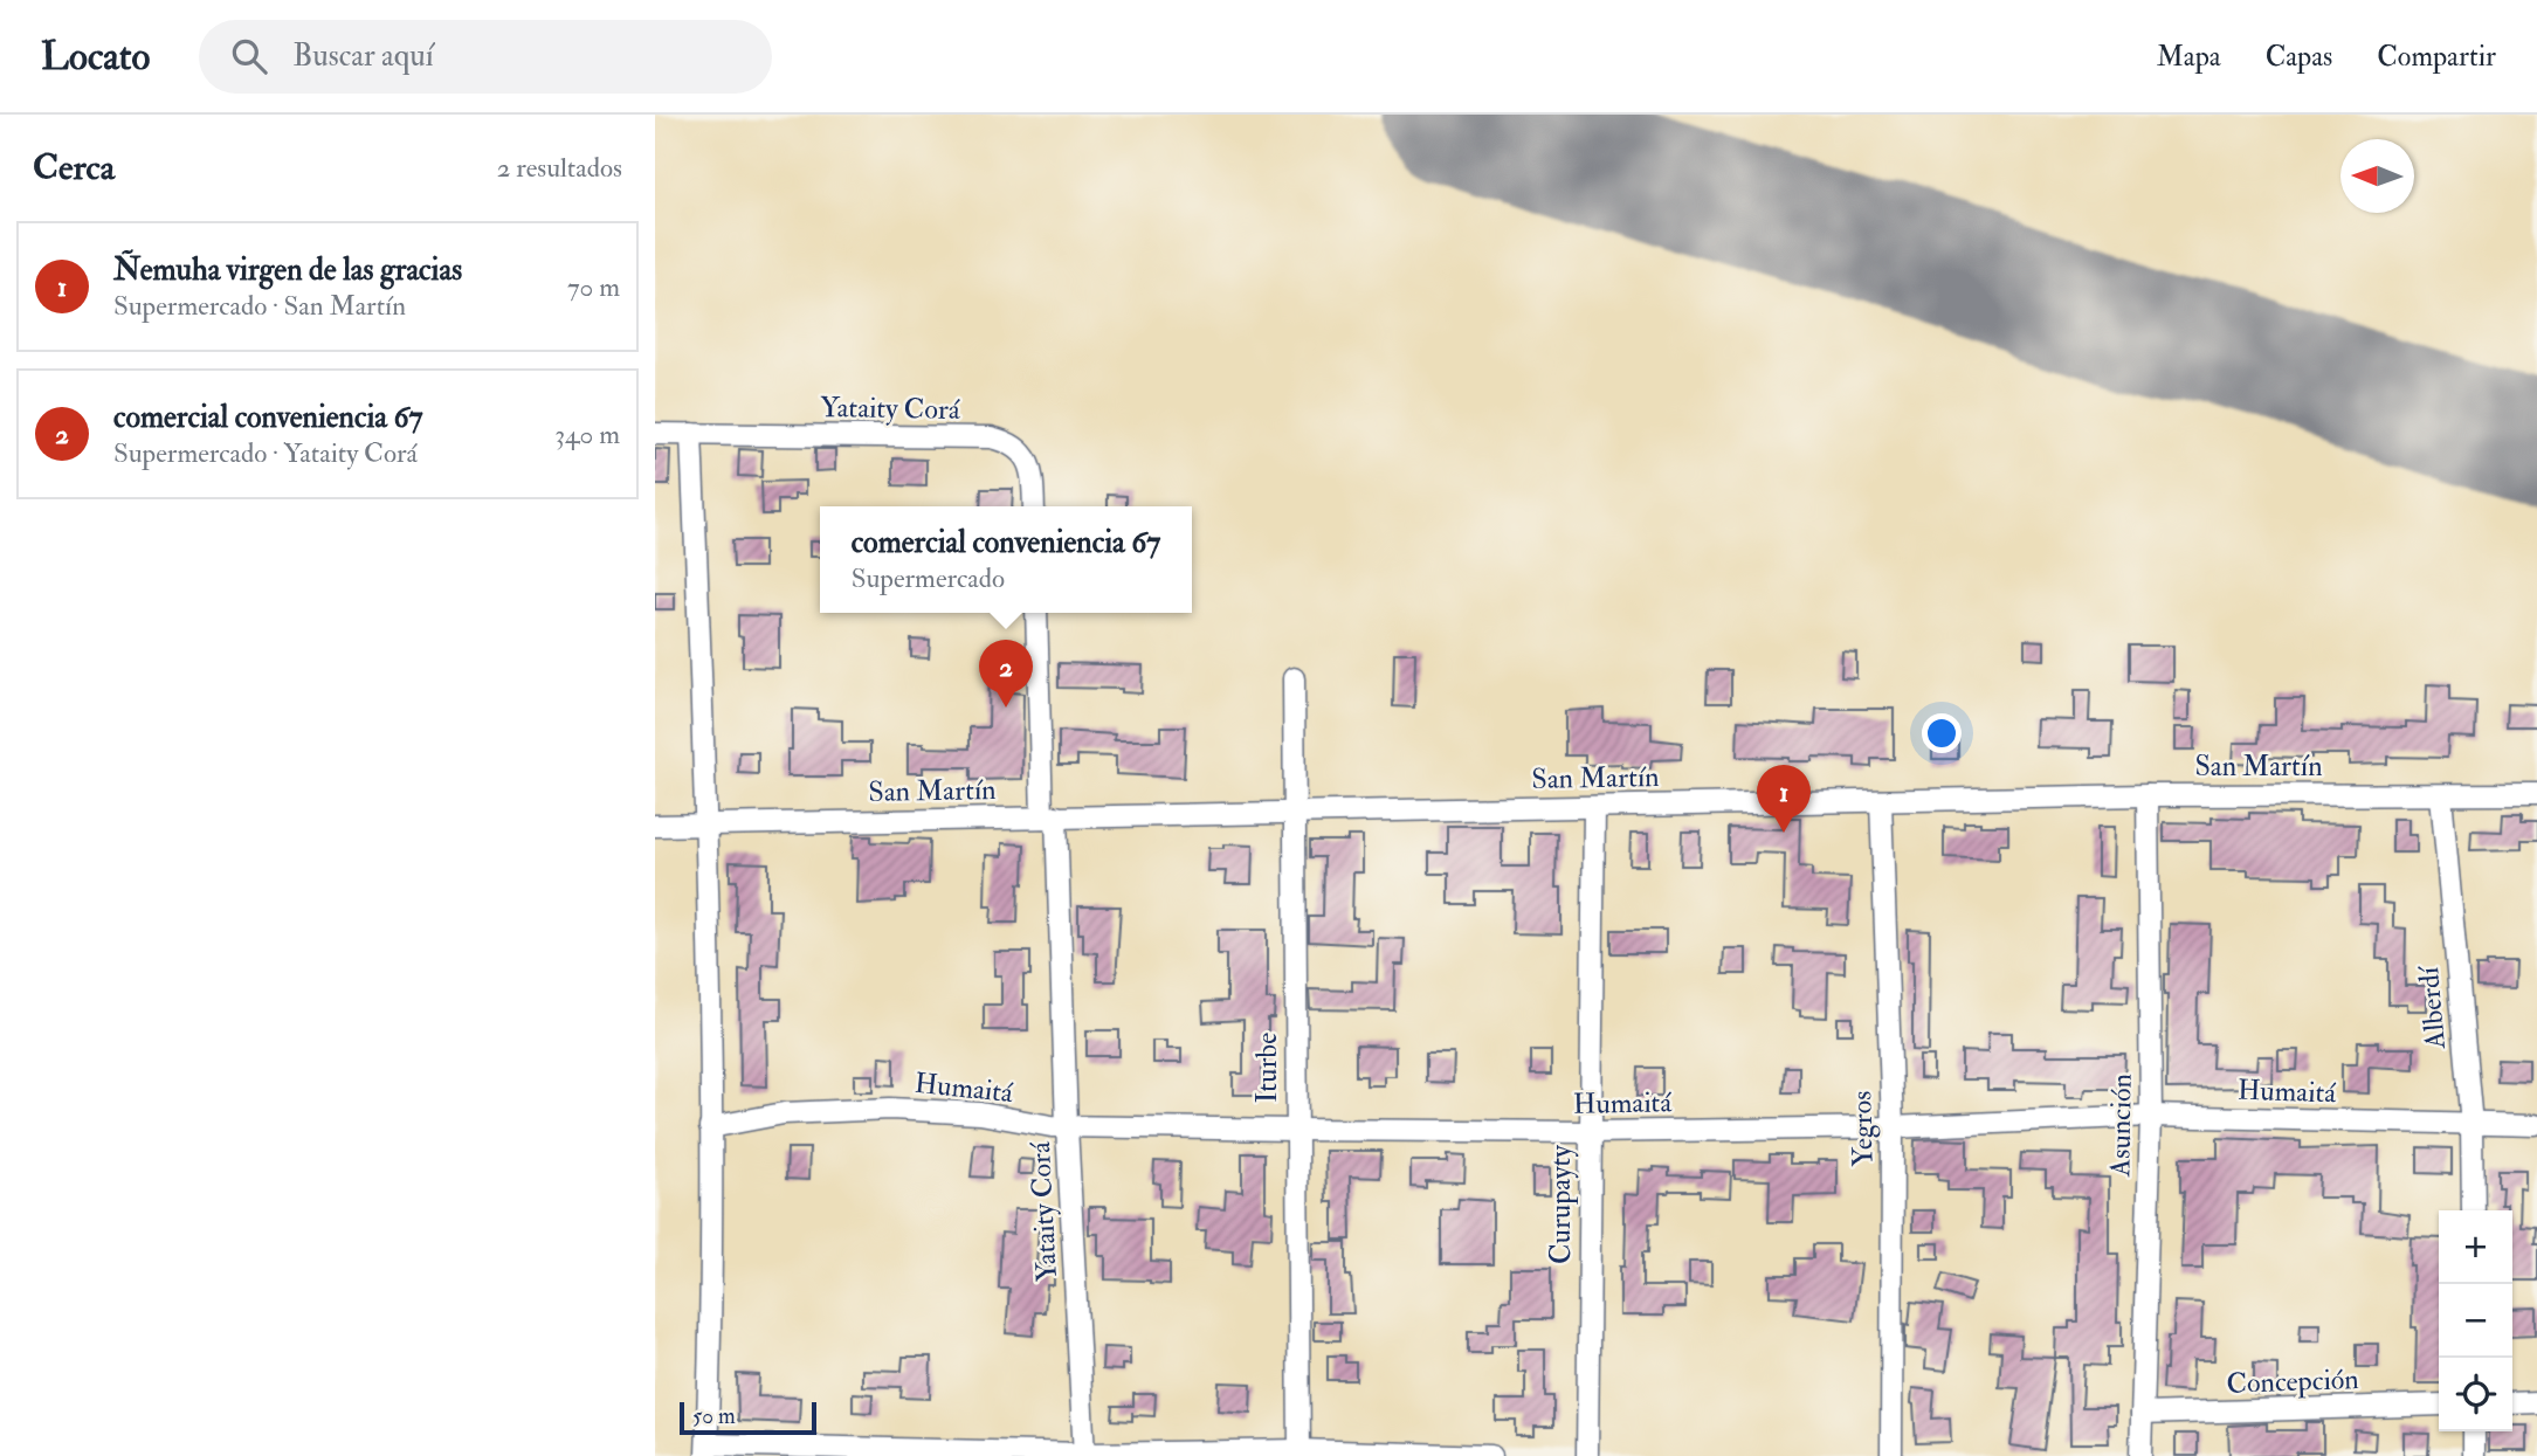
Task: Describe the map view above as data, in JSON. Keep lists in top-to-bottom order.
{
  "streets": {
    "street": [
      "Yataity Corá",
      "San Martín",
      "Alberdí",
      "Iturbe",
      "Humaitá",
      "Asunción",
      "Yegros",
      "Curupayty",
      "Concepción"
    ]
  },
  "crossings": [
    ["Yataity Corá", "San Martín"],
    ["Yataity Corá", "Humaitá"],
    ["San Martín", "Alberdí"],
    ["San Martín", "Iturbe"],
    ["San Martín", "Asunción"],
    ["San Martín", "Yegros"],
    ["San Martín", "Curupayty"],
    ["Alberdí", "Humaitá"],
    ["Iturbe", "Humaitá"],
    ["Humaitá", "Asunción"],
    ["Humaitá", "Yegros"],
    ["Humaitá", "Curupayty"],
    ["Asunción", "Concepción"]
  ],
  "scale_bar": "50 m",
  "north": "left",
  "page": {
    "header": "Locato",
    "search": "Buscar aquí",
    "nav": ["Mapa", "Capas", "Compartir"],
    "heading": ["Cerca", "2 resultados"],
    "list": [
      {
        "mark": "1",
        "name": "Ñemuha virgen de las gracias",
        "note": "Supermercado · San Martín",
        "value": "70 m"
      },
      {
        "mark": "2",
        "name": "comercial conveniencia 67",
        "note": "Supermercado · Yataity Corá",
        "value": "340 m"
      }
    ],
    "popup": ["comercial conveniencia 67", "Supermercado"],
    "pins": ["2", "1"],
    "map_buttons": ["+", "−"],
    "scale": "50 m"
  }
}
